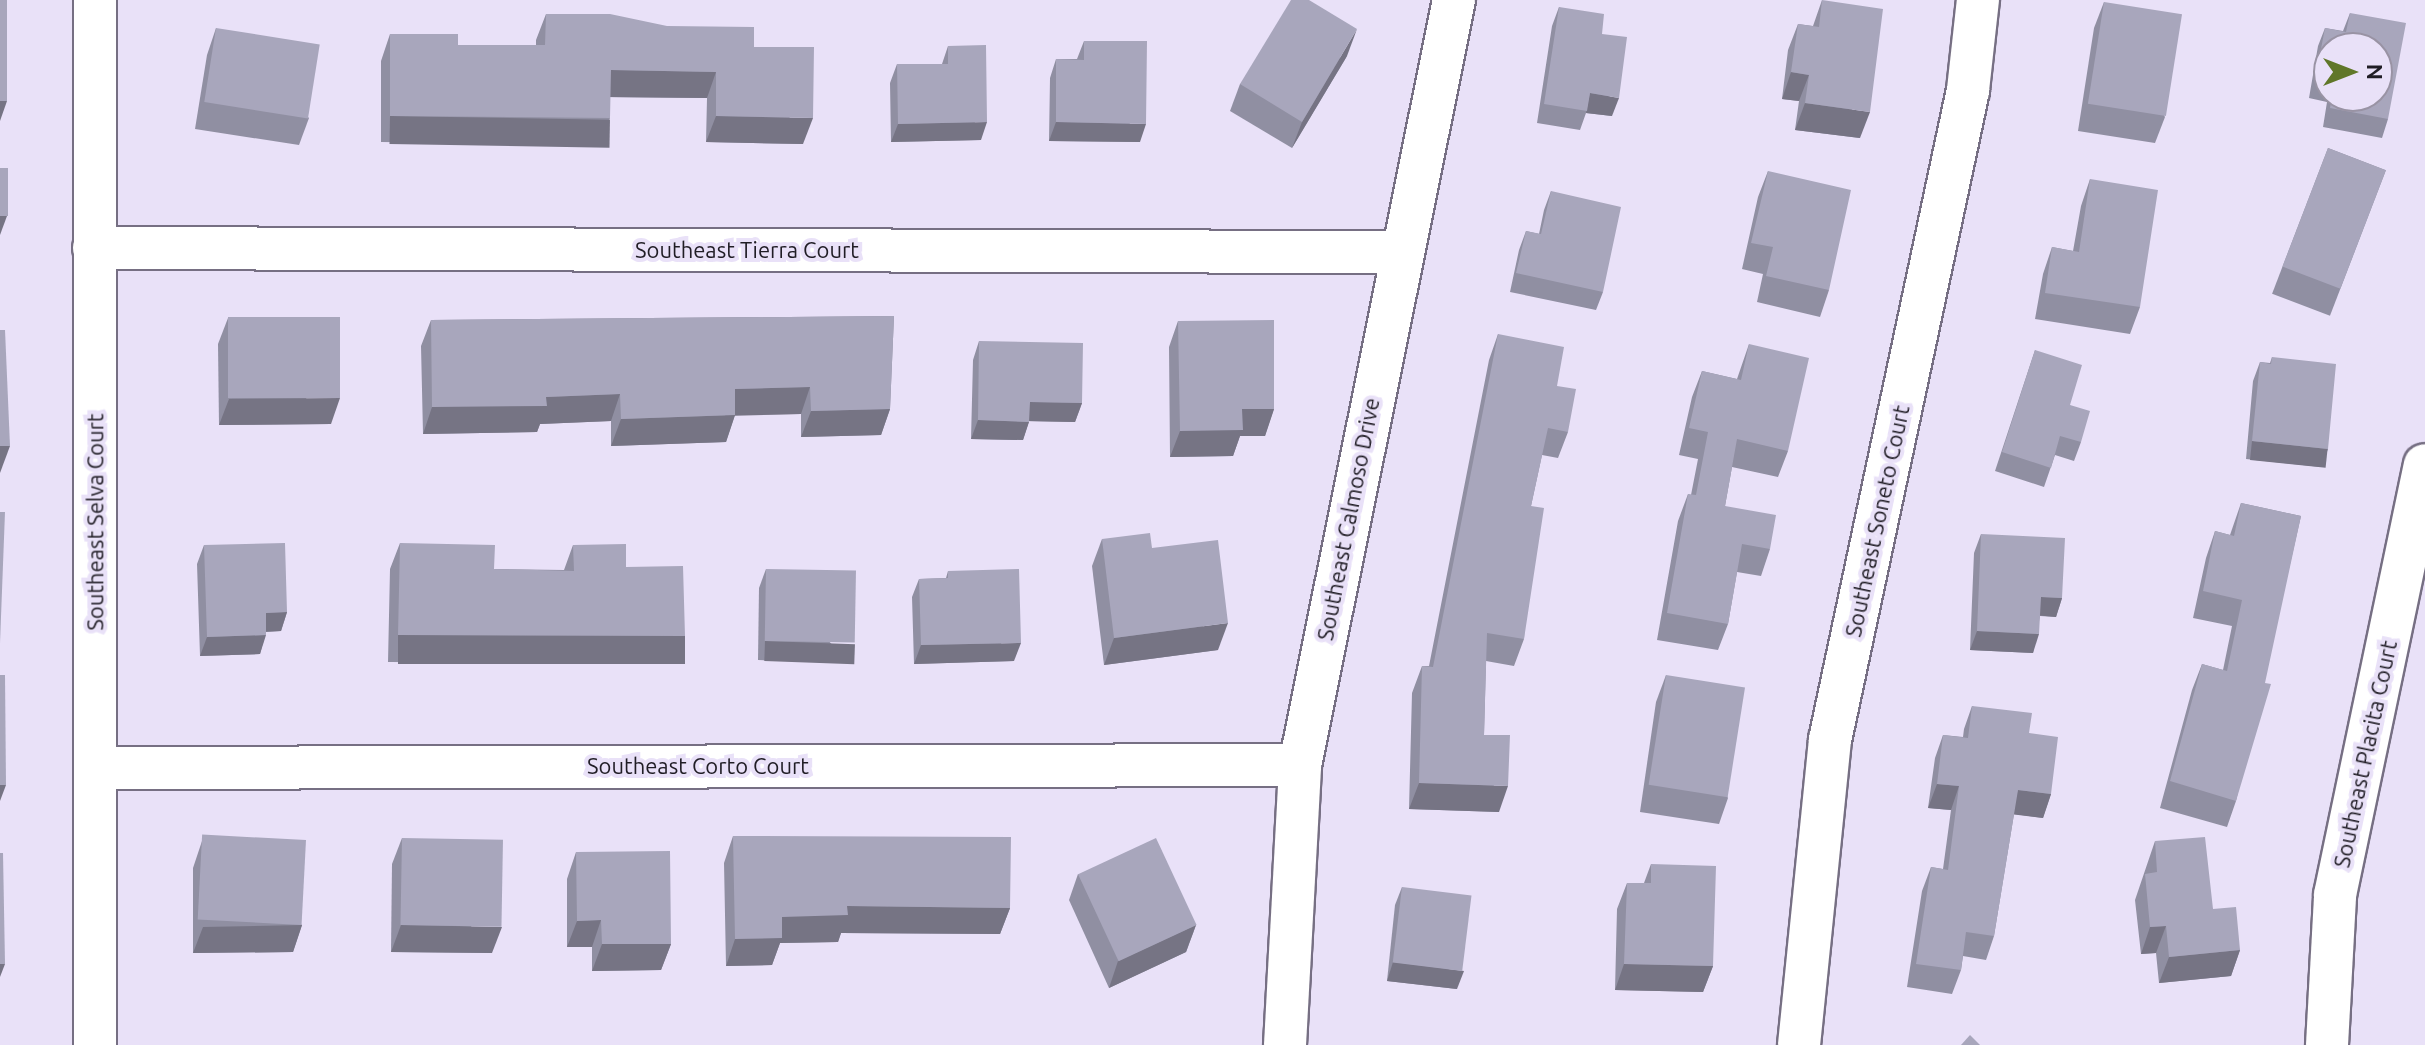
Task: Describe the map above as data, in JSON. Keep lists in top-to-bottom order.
{
  "streets": {
    "street": [
      "Southeast Tierra Court",
      "Southeast Calmoso Drive",
      "Southeast Soneto Court",
      "Southeast Selva Court",
      "Southeast Placita Court",
      "Southeast Corto Court"
    ]
  },
  "crossings": [
    ["Southeast Tierra Court", "Southeast Calmoso Drive"],
    ["Southeast Tierra Court", "Southeast Selva Court"],
    ["Southeast Calmoso Drive", "Southeast Corto Court"],
    ["Southeast Selva Court", "Southeast Corto Court"]
  ],
  "north": "right"
}
